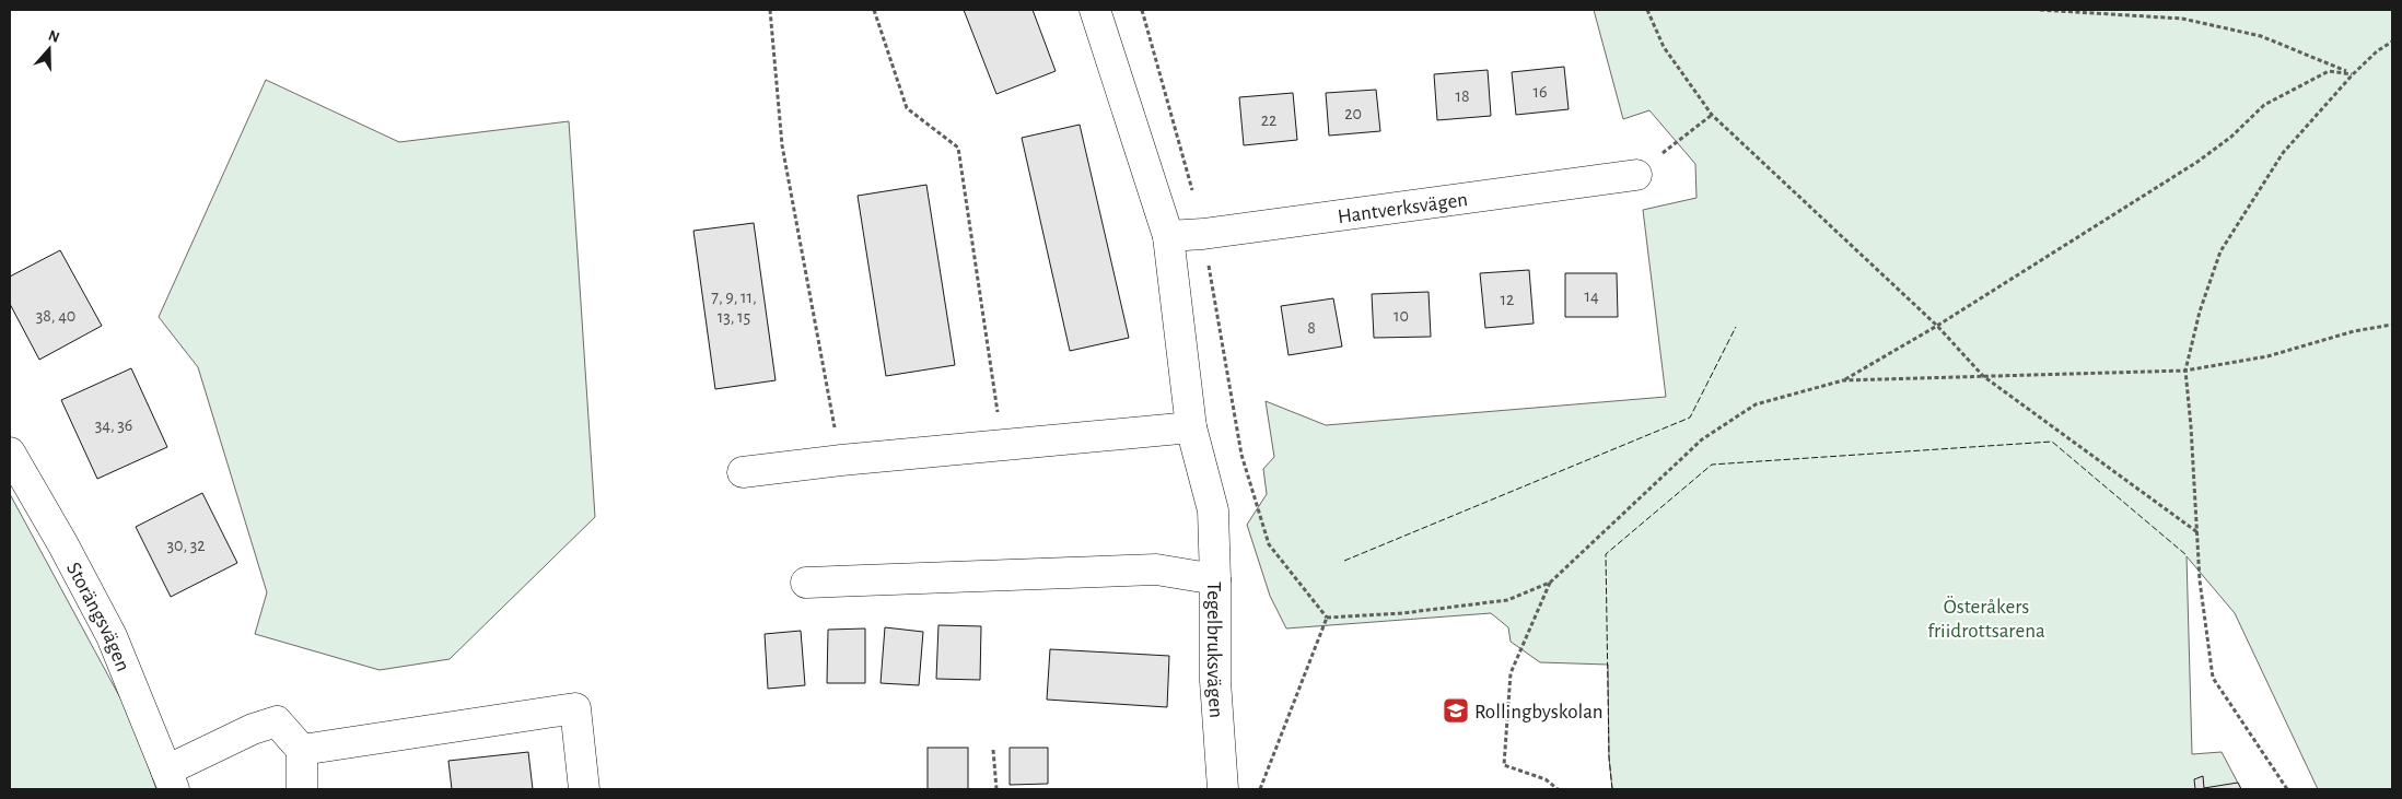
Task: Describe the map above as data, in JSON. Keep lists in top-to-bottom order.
{
  "streets": {
    "street": ["Hantverksvägen", "Storängsvägen", "Tegelbruksvägen"]
  },
  "parks": ["Österåkers friidrottsarena"],
  "places": {
    "school or university": ["Rollingbyskolan"]
  },
  "house_numbers": [
    "16",
    "18",
    "20",
    "22",
    "14",
    "7, 9, 11, 13, 15",
    "12",
    "38, 40",
    "10",
    "8",
    "34, 36",
    "30, 32"
  ],
  "north": "top"
}
